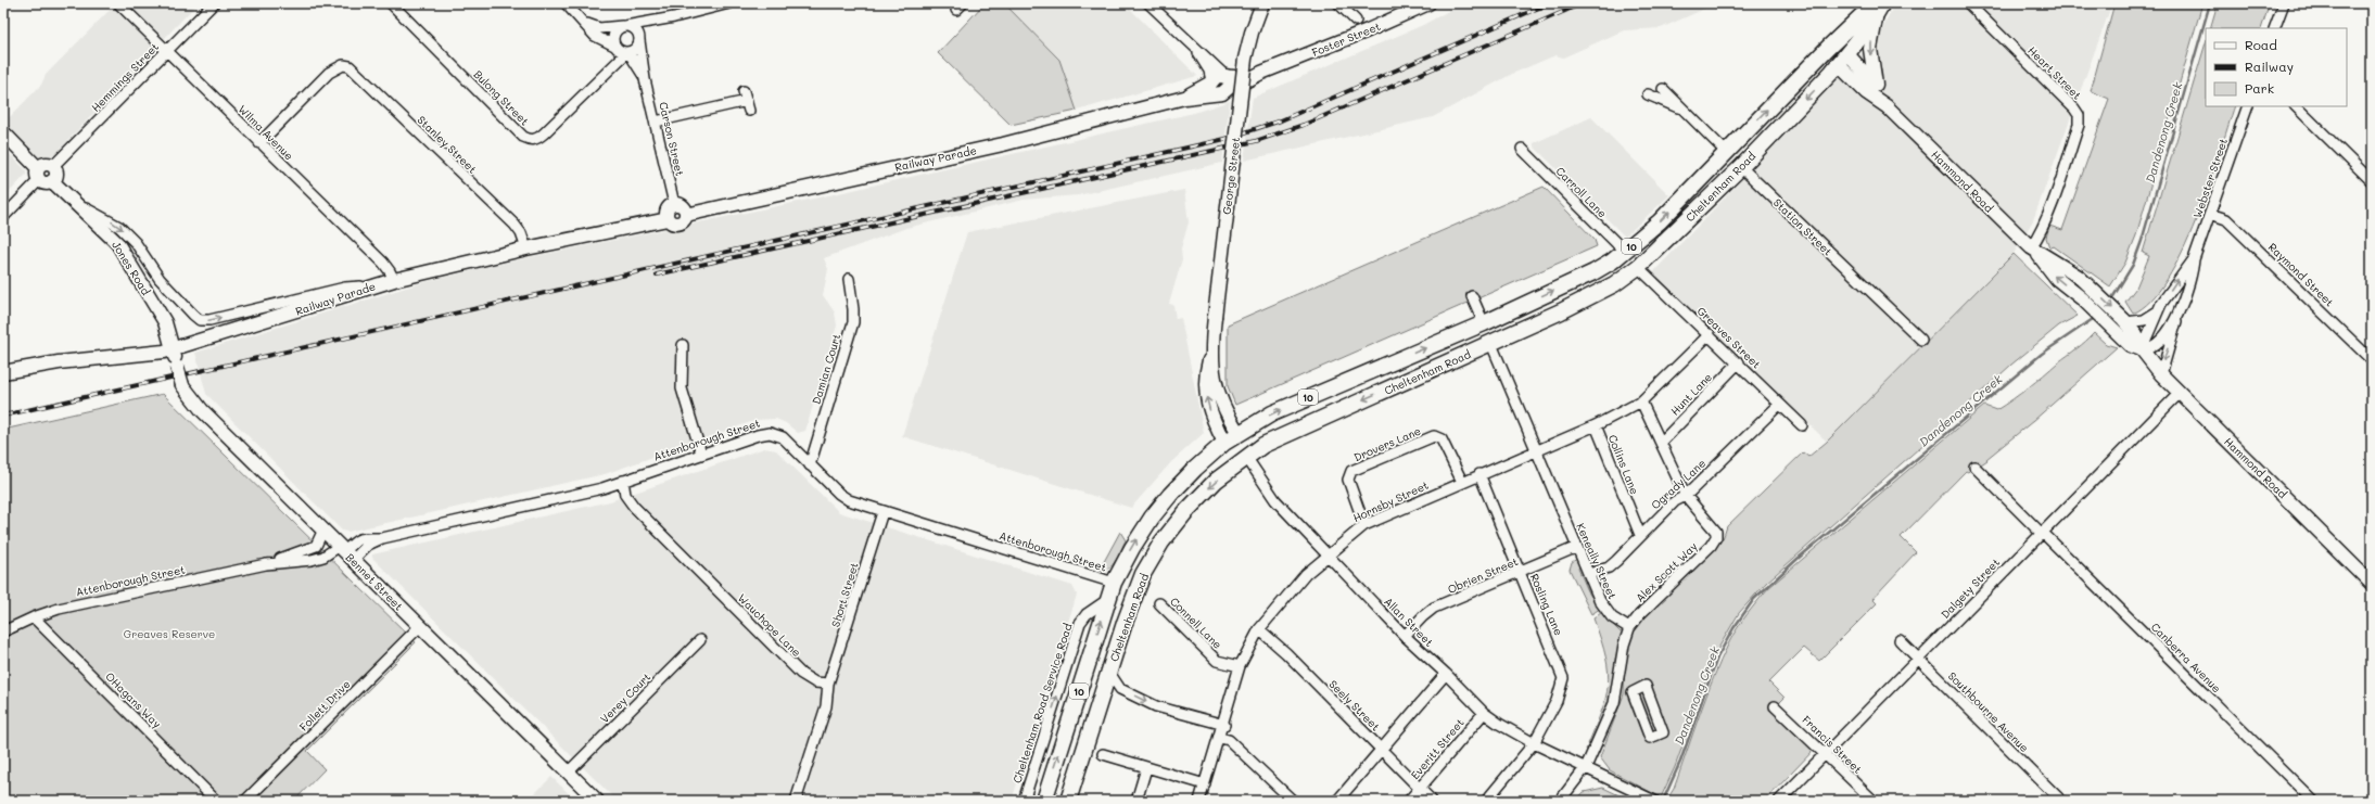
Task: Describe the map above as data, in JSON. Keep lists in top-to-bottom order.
{
  "streets": {
    "main road": [
      "Foster Street",
      "Railway Parade",
      "George Street",
      "Hammond Road",
      "Cheltenham Road",
      "Station Street",
      "10",
      "Jones Road",
      "Bennet Street"
    ],
    "street": [
      "Heart Street",
      "Hemmings Street",
      "Bulong Street",
      "Wilma Avenue",
      "Carson Street",
      "Stanley Street",
      "Webster Street",
      "Carroll Lane",
      "Raymond Street",
      "Greaves Street",
      "Damian Court",
      "Hunt Lane",
      "Attenborough Street",
      "Drovers Lane",
      "Collins Lane",
      "Ogrady Lane",
      "Hornsby Street",
      "Keneally Street",
      "Alex Scott Way",
      "Obrien Street",
      "Dalgety Street",
      "Short Street",
      "Rosling Lane",
      "Allan Street",
      "Connell Lane",
      "Wauchope Lane",
      "Canberra Avenue",
      "Verey Court",
      "OHagans Way",
      "Cheltenham Road Service Road",
      "Follett Drive",
      "Seely Street",
      "Southbourne Avenue",
      "Francis Street",
      "Everitt Street"
    ]
  },
  "crossings": [
    ["Foster Street", "Railway Parade"],
    ["Heart Street", "Hammond Road"],
    ["Hemmings Street", "Wilma Avenue"],
    ["Bulong Street", "Carson Street"],
    ["Wilma Avenue", "Stanley Street"],
    ["Wilma Avenue", "Railway Parade"],
    ["Carson Street", "Railway Parade"],
    ["Stanley Street", "Railway Parade"],
    ["Railway Parade", "Jones Road"],
    ["Railway Parade", "Bennet Street"],
    ["George Street", "Cheltenham Road"],
    ["George Street", "10"],
    ["Webster Street", "Hammond Road"],
    ["Webster Street", "Raymond Street"],
    ["Hammond Road", "Cheltenham Road"],
    ["Hammond Road", "Dalgety Street"],
    ["Cheltenham Road", "Carroll Lane"],
    ["Cheltenham Road", "Station Street"],
    ["Cheltenham Road", "10"],
    ["Cheltenham Road", "Greaves Street"],
    ["Cheltenham Road", "Keneally Street"],
    ["Cheltenham Road", "Allan Street"],
    ["10", "Attenborough Street"],
    ["10", "Cheltenham Road Service Road"],
    ["Jones Road", "Bennet Street"],
    ["Greaves Street", "Hunt Lane"],
    ["Greaves Street", "Ogrady Lane"],
    ["Greaves Street", "Hornsby Street"],
    ["Damian Court", "Attenborough Street"],
    ["Attenborough Street", "Bennet Street"],
    ["Attenborough Street", "Short Street"],
    ["Attenborough Street", "Wauchope Lane"],
    ["Attenborough Street", "OHagans Way"],
    ["Drovers Lane", "Hornsby Street"],
    ["Collins Lane", "Ogrady Lane"],
    ["Collins Lane", "Hornsby Street"],
    ["Ogrady Lane", "Keneally Street"],
    ["Ogrady Lane", "Alex Scott Way"],
    ["Hornsby Street", "Keneally Street"],
    ["Hornsby Street", "Rosling Lane"],
    ["Hornsby Street", "Allan Street"],
    ["Hornsby Street", "Connell Lane"],
    ["Hornsby Street", "Seely Street"],
    ["Keneally Street", "Alex Scott Way"],
    ["Keneally Street", "Obrien Street"],
    ["Obrien Street", "Rosling Lane"],
    ["Obrien Street", "Allan Street"],
    ["Bennet Street", "Verey Court"],
    ["Bennet Street", "Follett Drive"],
    ["Dalgety Street", "Canberra Avenue"],
    ["Dalgety Street", "Southbourne Avenue"],
    ["Dalgety Street", "Francis Street"],
    ["Short Street", "Wauchope Lane"],
    ["Rosling Lane", "Allan Street"],
    ["Allan Street", "Everitt Street"],
    ["Seely Street", "Everitt Street"]
  ],
  "one_way": ["Cheltenham Road Service Road"],
  "water": ["Dandenong Creek"],
  "parks": ["Greaves Reserve"],
  "legend": ["Road", "Railway", "Park"]
}
